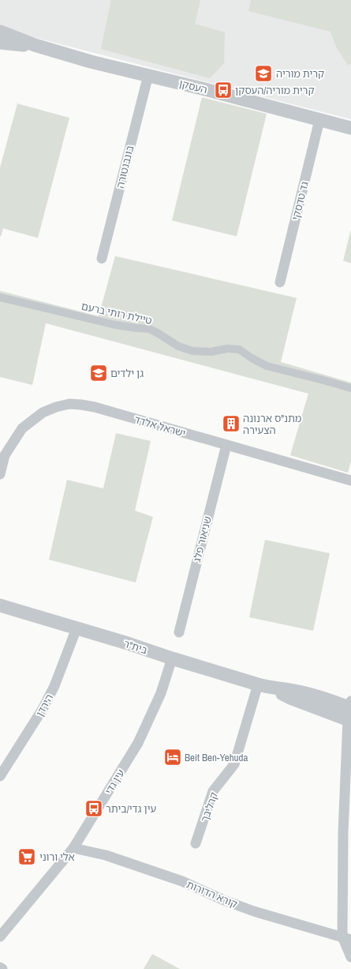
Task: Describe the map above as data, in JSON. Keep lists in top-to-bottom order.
{
  "streets": {
    "street": [
      "העסקן",
      "בונבנטורה",
      "גד טדסקי",
      "טיילת רותי ברעם",
      "ישראל אלדד",
      "שניאור פלג",
      "בית\"ר",
      "הירדן",
      "עין גדי",
      "קרליבך",
      "קורא הדורות"
    ]
  },
  "crossings": [
    ["העסקן", "בונבנטורה"],
    ["העסקן", "גד טדסקי"],
    ["ישראל אלדד", "שניאור פלג"],
    ["בית\"ר", "הירדן"],
    ["בית\"ר", "עין גדי"],
    ["בית\"ר", "קרליבך"],
    ["עין גדי", "קורא הדורות"]
  ],
  "places": {
    "school or university": ["קרית מוריה", "גן ילדים"],
    "bus stop": ["קרית מוריה/העסקן", "עין גדי/ביתר"],
    "building": ["מתנ\"ס ארנונה הצעירה"],
    "hotel": ["Beit Ben-Yehuda"],
    "supermarket": ["אלי ורוני"]
  }
}
